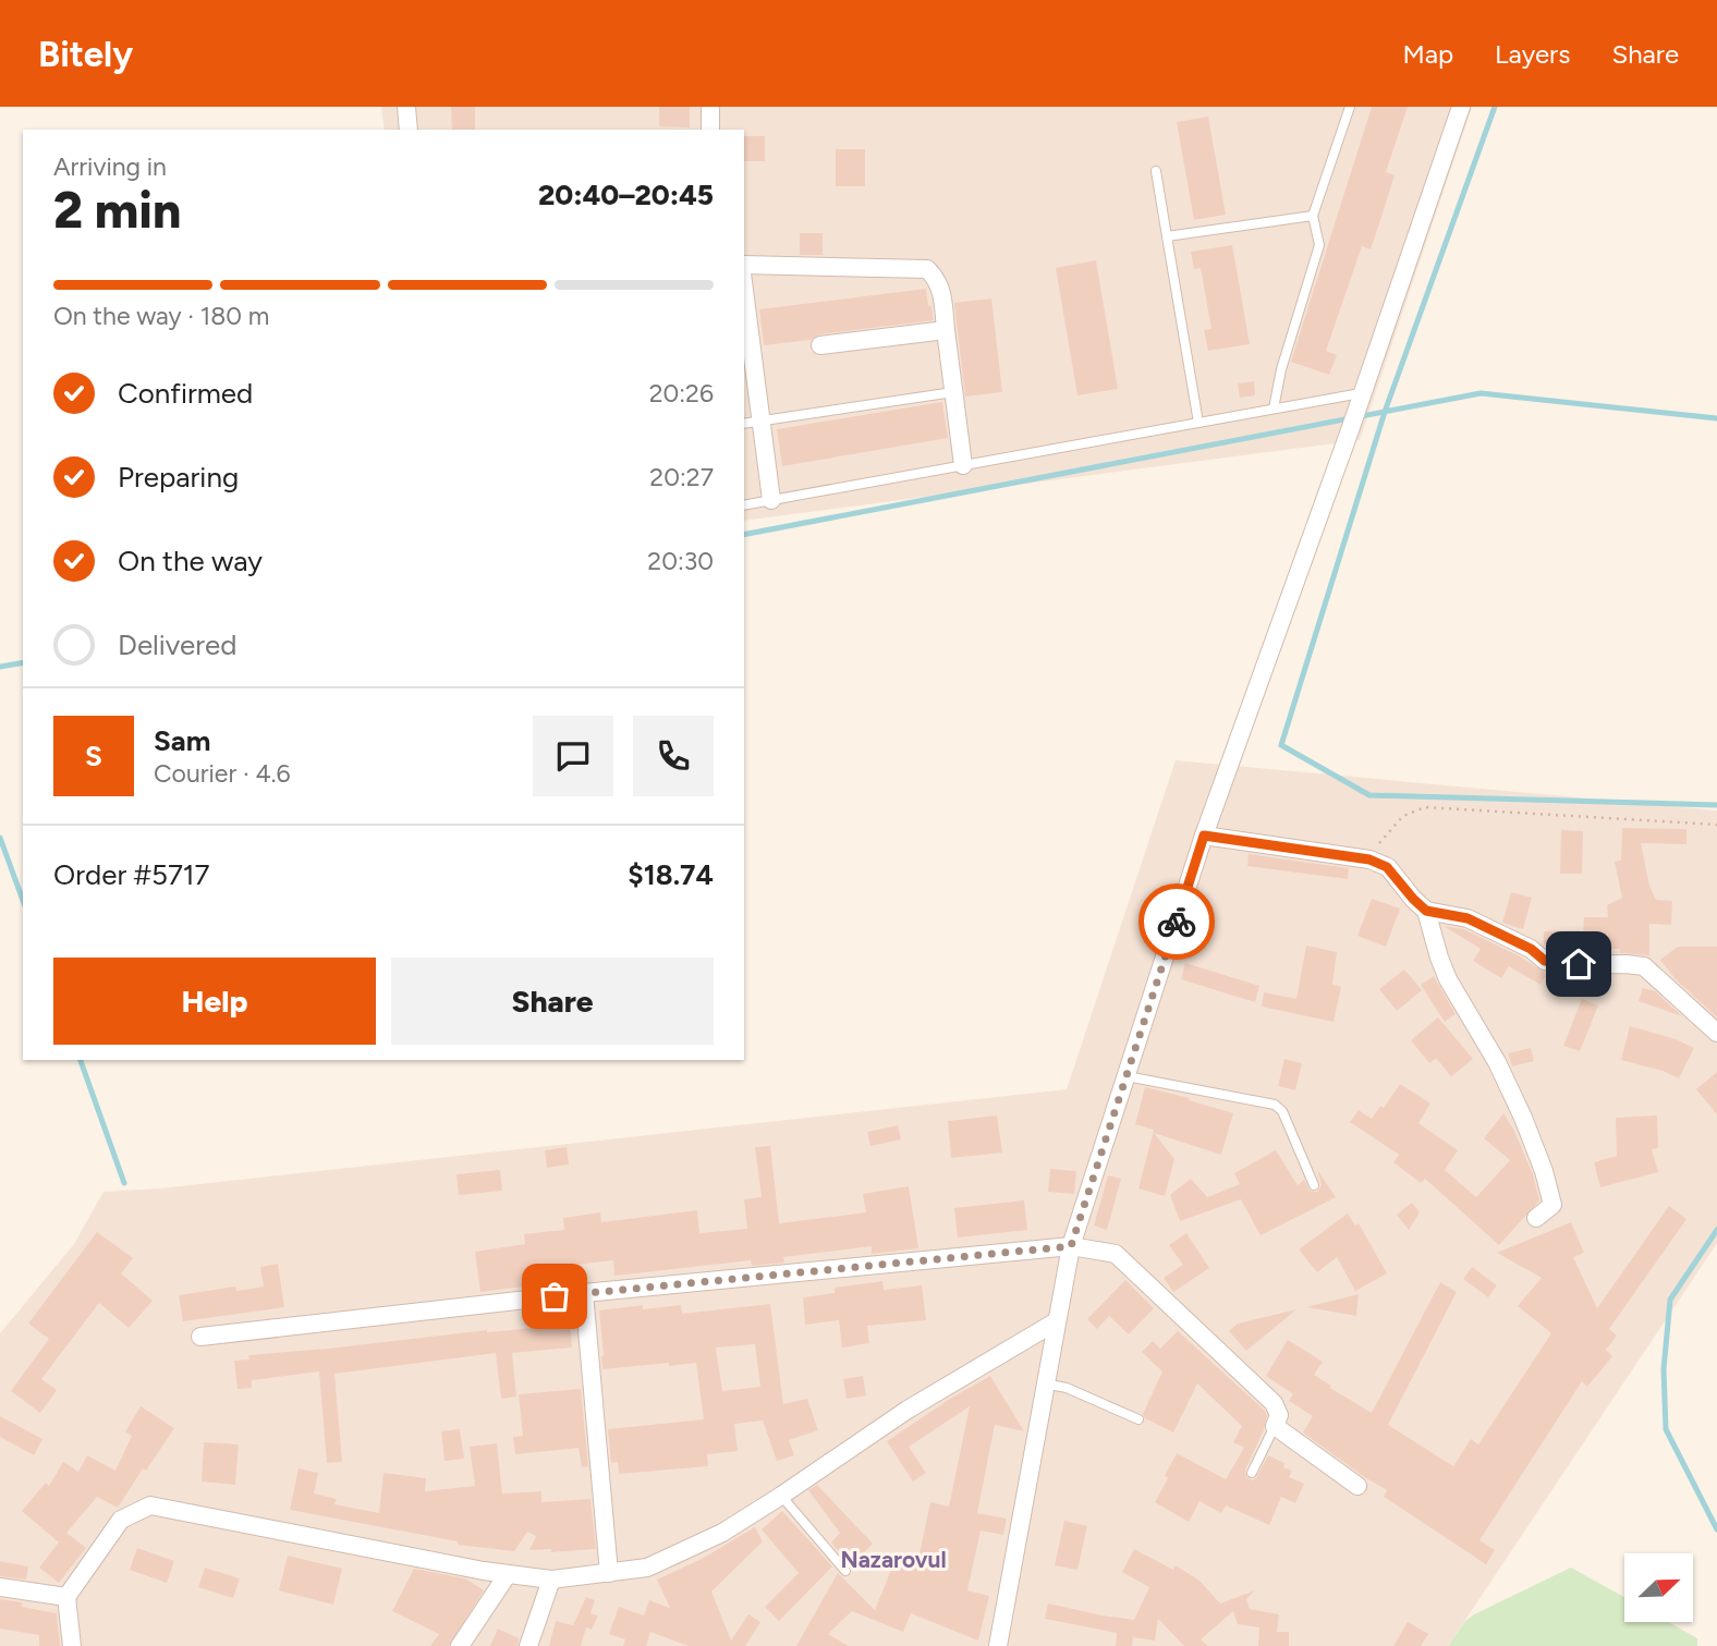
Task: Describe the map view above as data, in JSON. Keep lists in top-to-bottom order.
{
  "districts": ["Nazarovul"],
  "north": "top right",
  "page": {
    "header": "Bitely",
    "nav": ["Map", "Layers", "Share"],
    "heading": ["2 min", "Arriving in", "20:40–20:45"],
    "panel": [
      "Sam",
      "Courier · 4.6",
      "Order #5717",
      "$18.74"
    ],
    "bar": "On the way · 180 m",
    "list": [
      ["Confirmed", "20:26"],
      ["Preparing", "20:27"],
      ["On the way", "20:30"],
      "Delivered"
    ],
    "round": "S",
    "buttons": ["Help", "Share"]
  }
}
